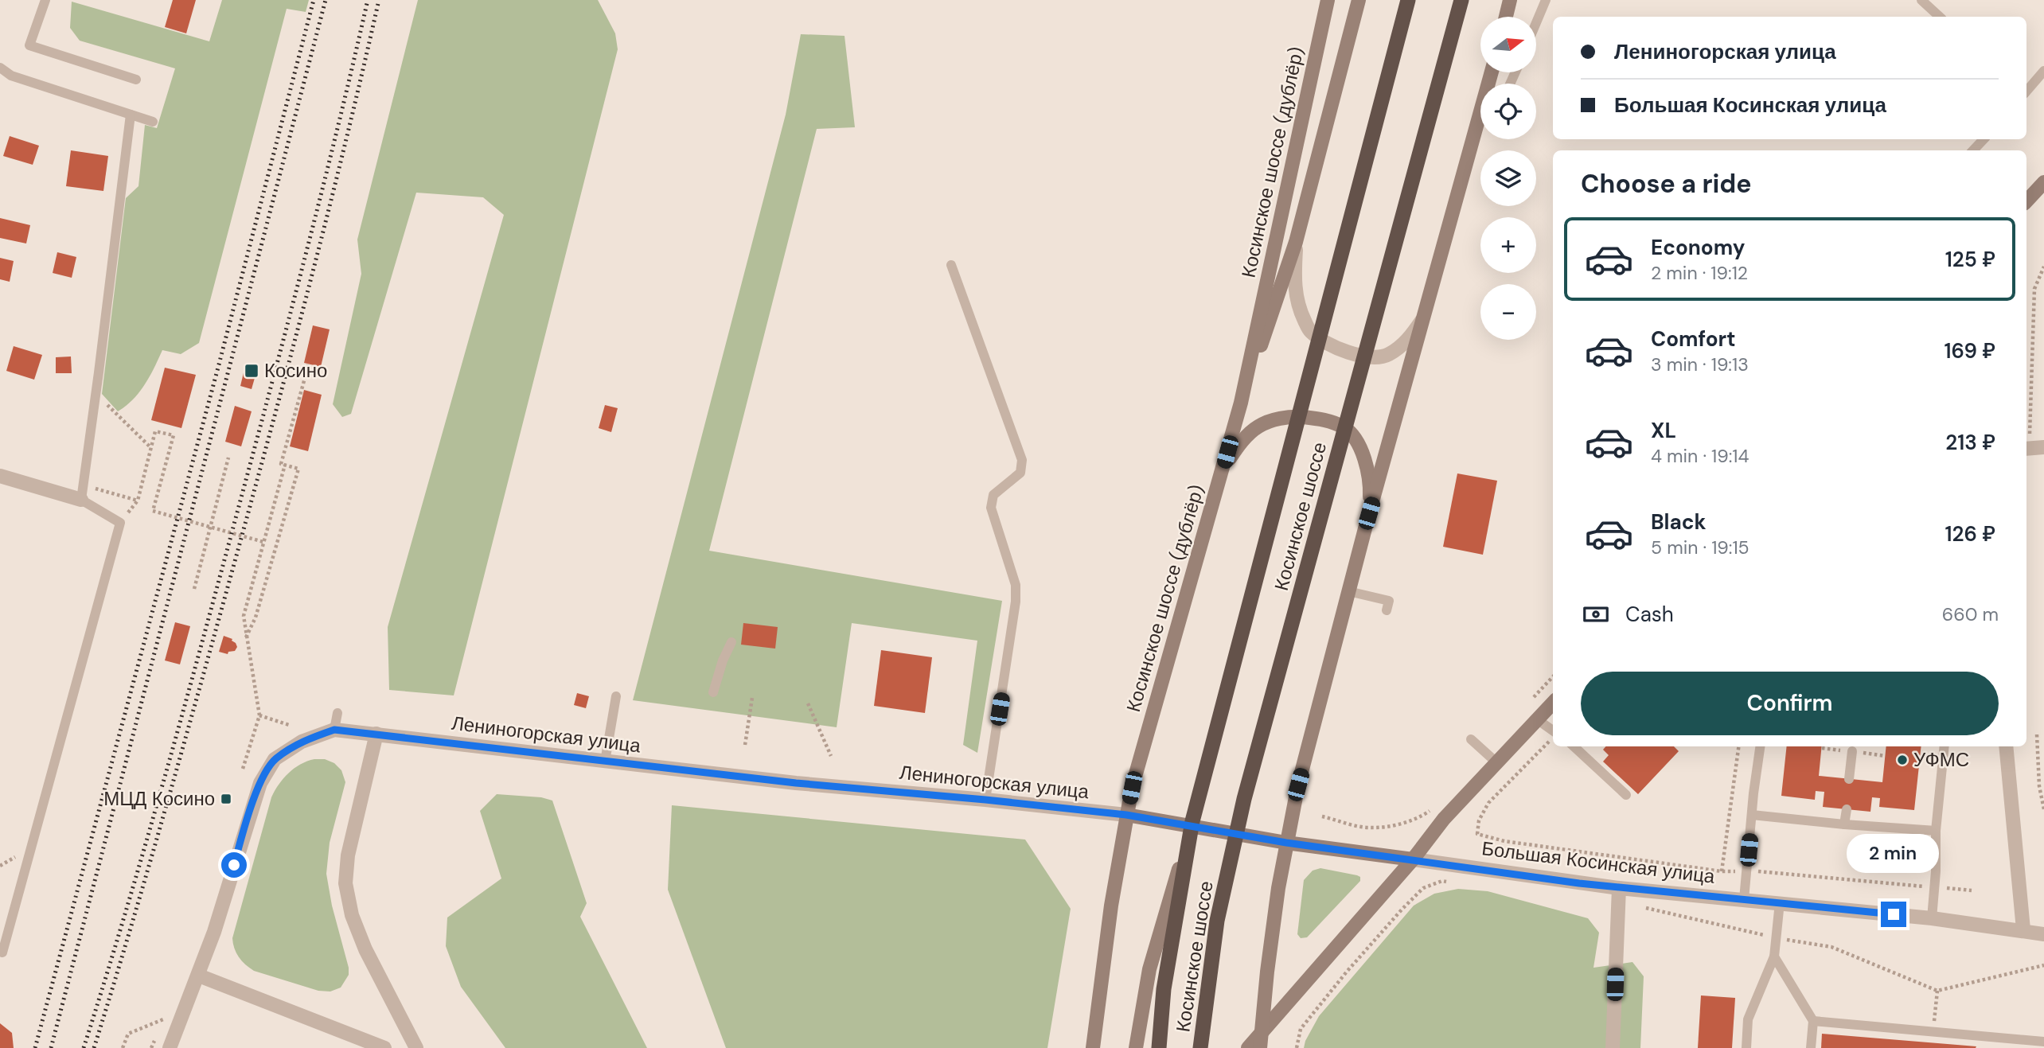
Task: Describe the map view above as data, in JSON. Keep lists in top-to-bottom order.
{
  "streets": {
    "highway": ["Косинское шоссе"],
    "main road": ["Косинское шоссе (дублёр)"],
    "street": ["Лениногорская улица", "Большая Косинская улица"]
  },
  "crossings": [
    ["Косинское шоссе (дублёр)", "Лениногорская улица"]
  ],
  "places": {
    "transit": ["Косино", "МЦД Косино"],
    "other": ["УФМС"]
  },
  "north": "right",
  "page": {
    "map_buttons": ["+", "−"],
    "banner": ["Лениногорская улица", "Большая Косинская улица"],
    "heading": "Choose a ride",
    "list": [
      {
        "name": "Economy",
        "note": "2 min · 19:12",
        "value": "125 ₽"
      },
      {
        "name": "Comfort",
        "note": "3 min · 19:13",
        "value": "169 ₽"
      },
      {
        "name": "XL",
        "note": "4 min · 19:14",
        "value": "213 ₽"
      },
      {
        "name": "Black",
        "note": "5 min · 19:15",
        "value": "126 ₽"
      }
    ],
    "pay": ["Cash", "660 m"],
    "buttons": "Confirm",
    "bubble": "2 min"
  }
}
